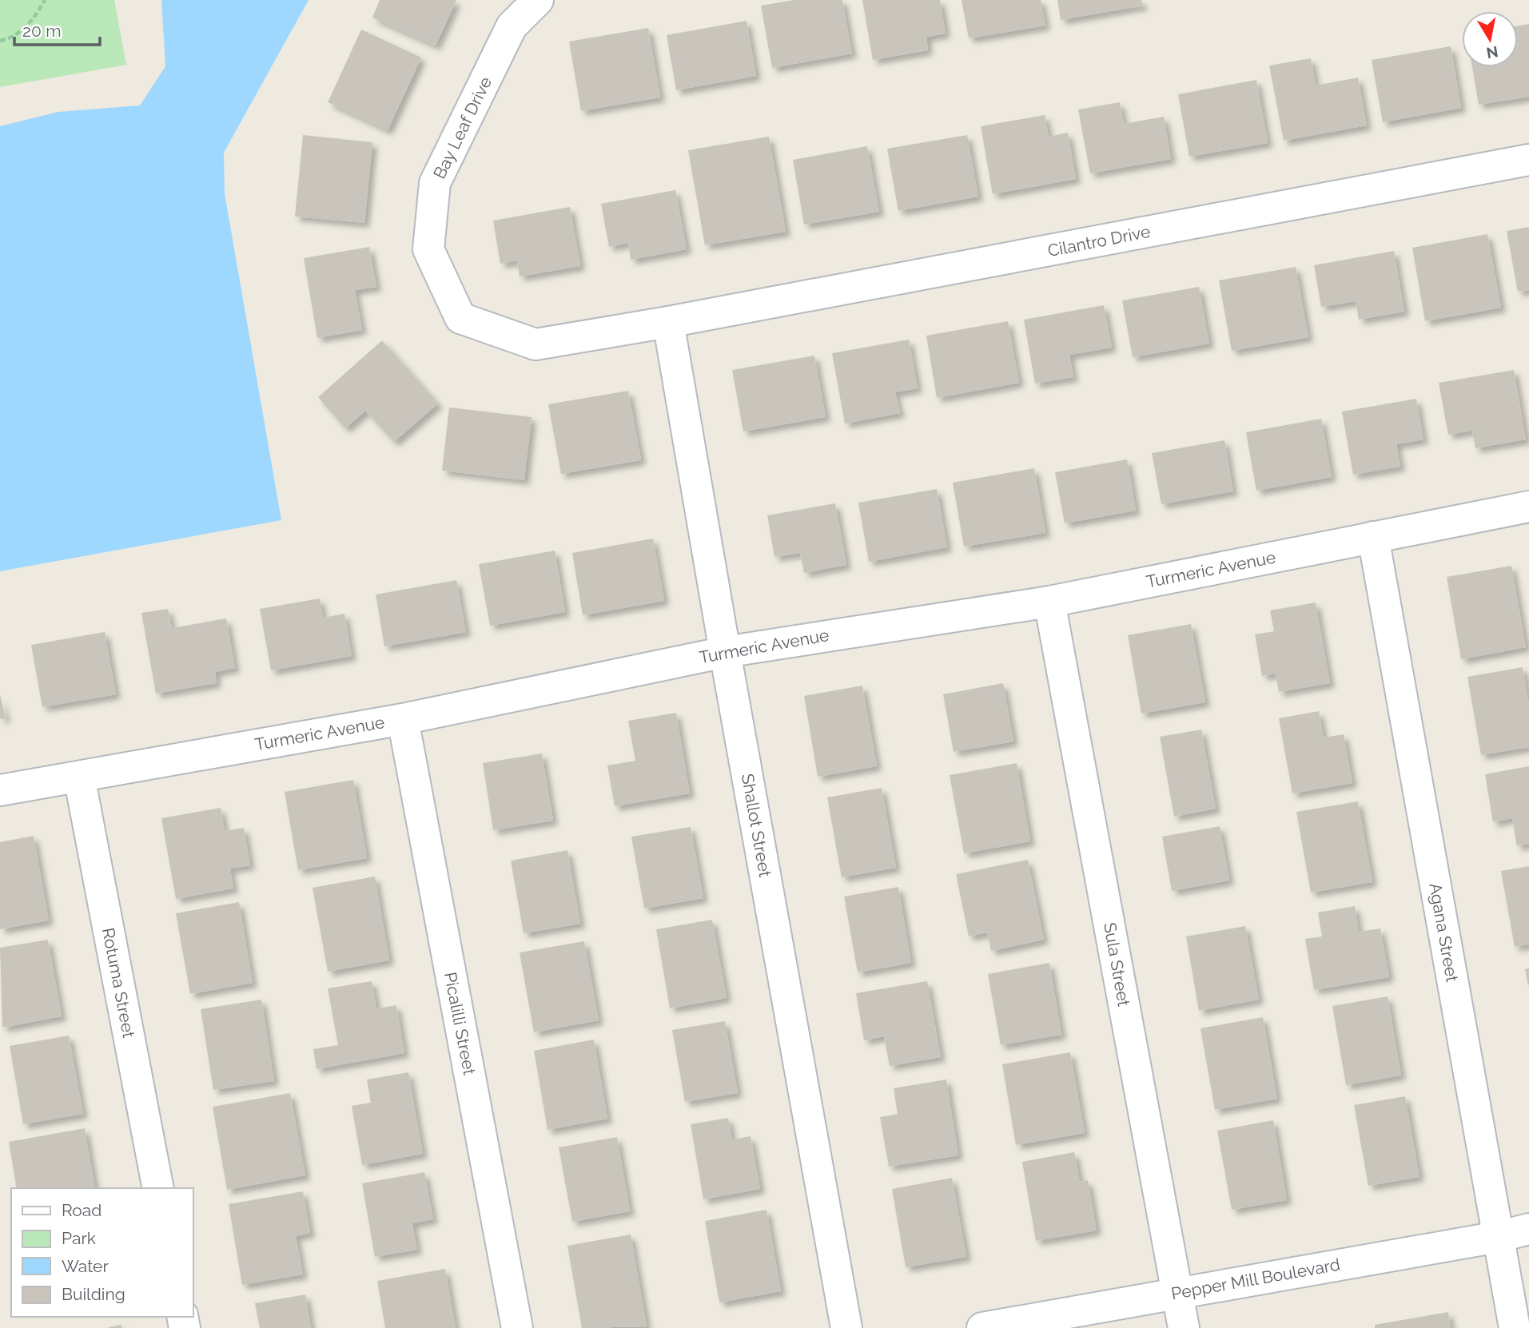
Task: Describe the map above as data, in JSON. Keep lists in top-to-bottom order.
{
  "streets": {
    "street": [
      "Bay Leaf Drive",
      "Cilantro Drive",
      "Turmeric Avenue",
      "Shallot Street",
      "Agana Street",
      "Sula Street",
      "Rotuma Street",
      "Picalilli Street",
      "Pepper Mill Boulevard"
    ]
  },
  "crossings": [
    ["Bay Leaf Drive", "Cilantro Drive"],
    ["Bay Leaf Drive", "Shallot Street"],
    ["Cilantro Drive", "Shallot Street"],
    ["Turmeric Avenue", "Shallot Street"],
    ["Turmeric Avenue", "Agana Street"],
    ["Turmeric Avenue", "Sula Street"],
    ["Turmeric Avenue", "Rotuma Street"],
    ["Turmeric Avenue", "Picalilli Street"],
    ["Agana Street", "Pepper Mill Boulevard"],
    ["Sula Street", "Pepper Mill Boulevard"]
  ],
  "legend": [
    "Road",
    "Park",
    "Water",
    "Building"
  ],
  "scale_bar": "20 m",
  "north": "bottom"
}
